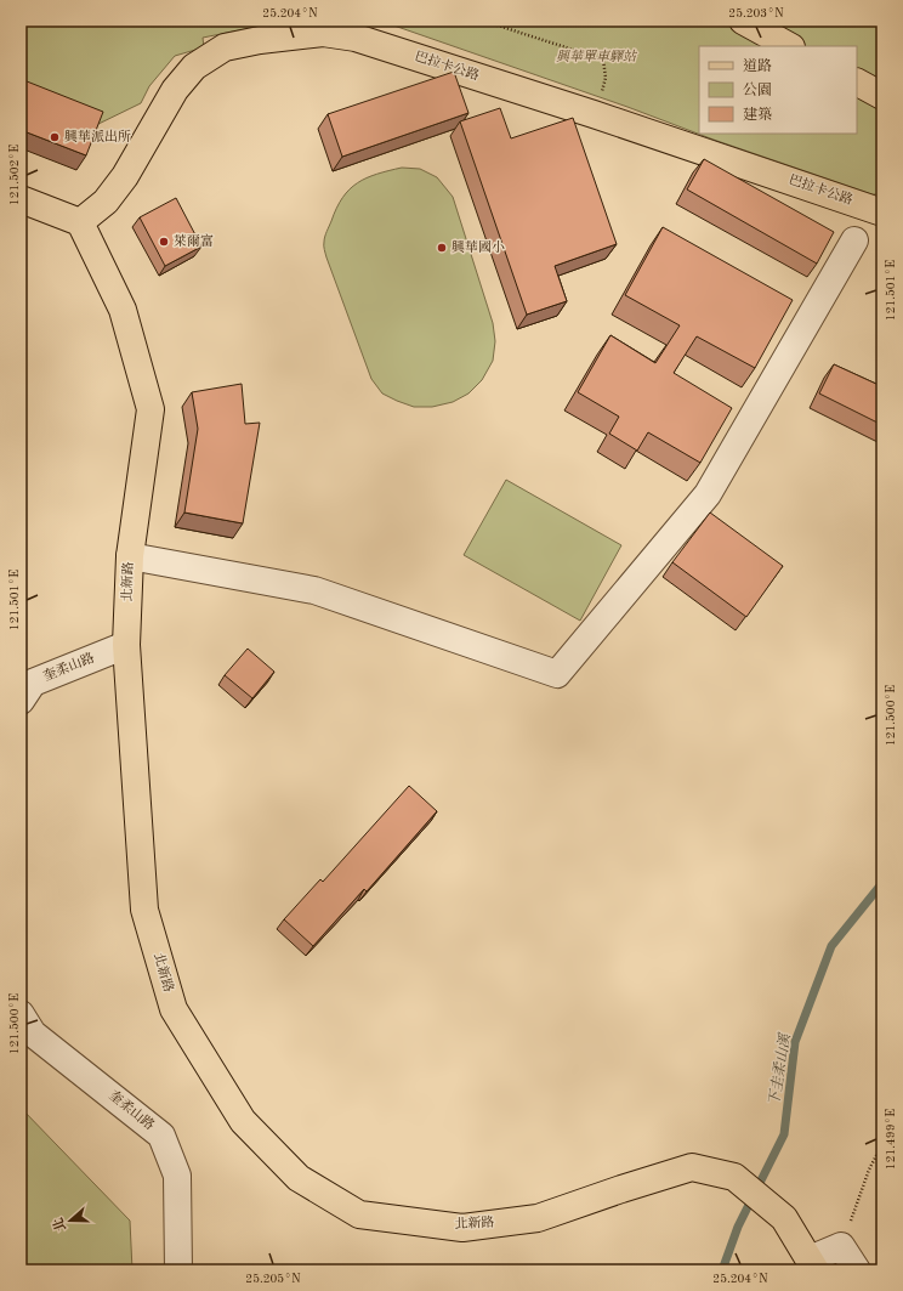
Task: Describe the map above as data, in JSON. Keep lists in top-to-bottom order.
{
  "streets": {
    "main road": ["巴拉卡公路", "北新路"],
    "street": ["奎柔山路"]
  },
  "crossings": [
    ["巴拉卡公路", "北新路"],
    ["北新路", "奎柔山路"]
  ],
  "water": ["下圭柔山溪"],
  "parks": ["興華單車驛站"],
  "places": ["興華派出所", "萊爾富", "興華國小"],
  "legend": ["道路", "公園", "建築"],
  "north": "left",
  "coordinates": [
    "25.204°N",
    "25.203°N",
    "121.502°E",
    "121.501°E",
    "121.500°E",
    "121.499°E",
    "25.205°N"
  ]
}
